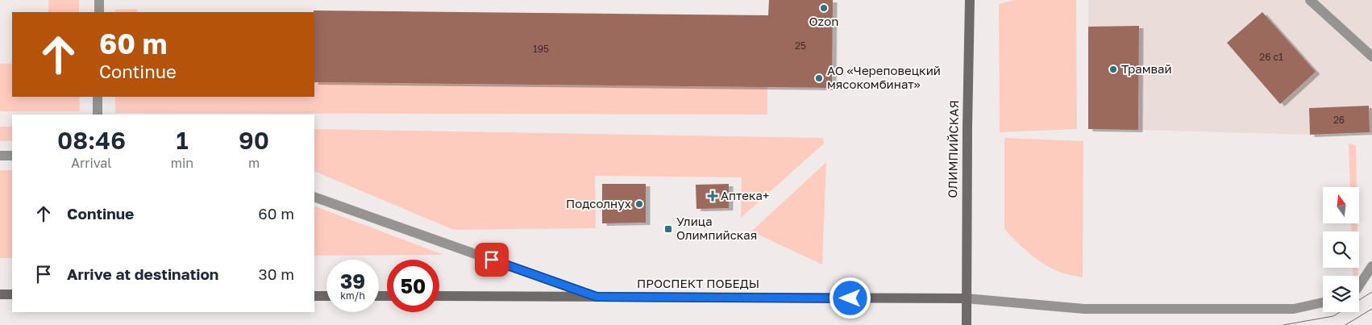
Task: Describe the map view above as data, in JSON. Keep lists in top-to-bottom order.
{
  "streets": {
    "main road": ["ОЛИМПИЙСКАЯ", "ПРОСПЕКТ ПОБЕДЫ"]
  },
  "crossings": [
    ["ОЛИМПИЙСКАЯ", "ПРОСПЕКТ ПОБЕДЫ"]
  ],
  "places": {
    "other": [
      "Ozon",
      "Трамвай",
      "АО «Череповецкий мясокомбинат»",
      "Подсолнух"
    ],
    "health": ["Аптека+"],
    "transit": ["Улица Олимпийская"]
  },
  "house_numbers": [
    "25",
    "195",
    "26 с1",
    "26"
  ],
  "north": "top",
  "page": {
    "turn": ["60 m", "Continue"],
    "eta": [
      "08:46",
      "Arrival",
      "1",
      "min",
      "90",
      "m"
    ],
    "list": [
      {
        "name": "Continue",
        "value": "60 m"
      },
      {
        "name": "Arrive at destination",
        "value": "30 m"
      }
    ],
    "speed": "39 km/h",
    "limit": "50"
  }
}
